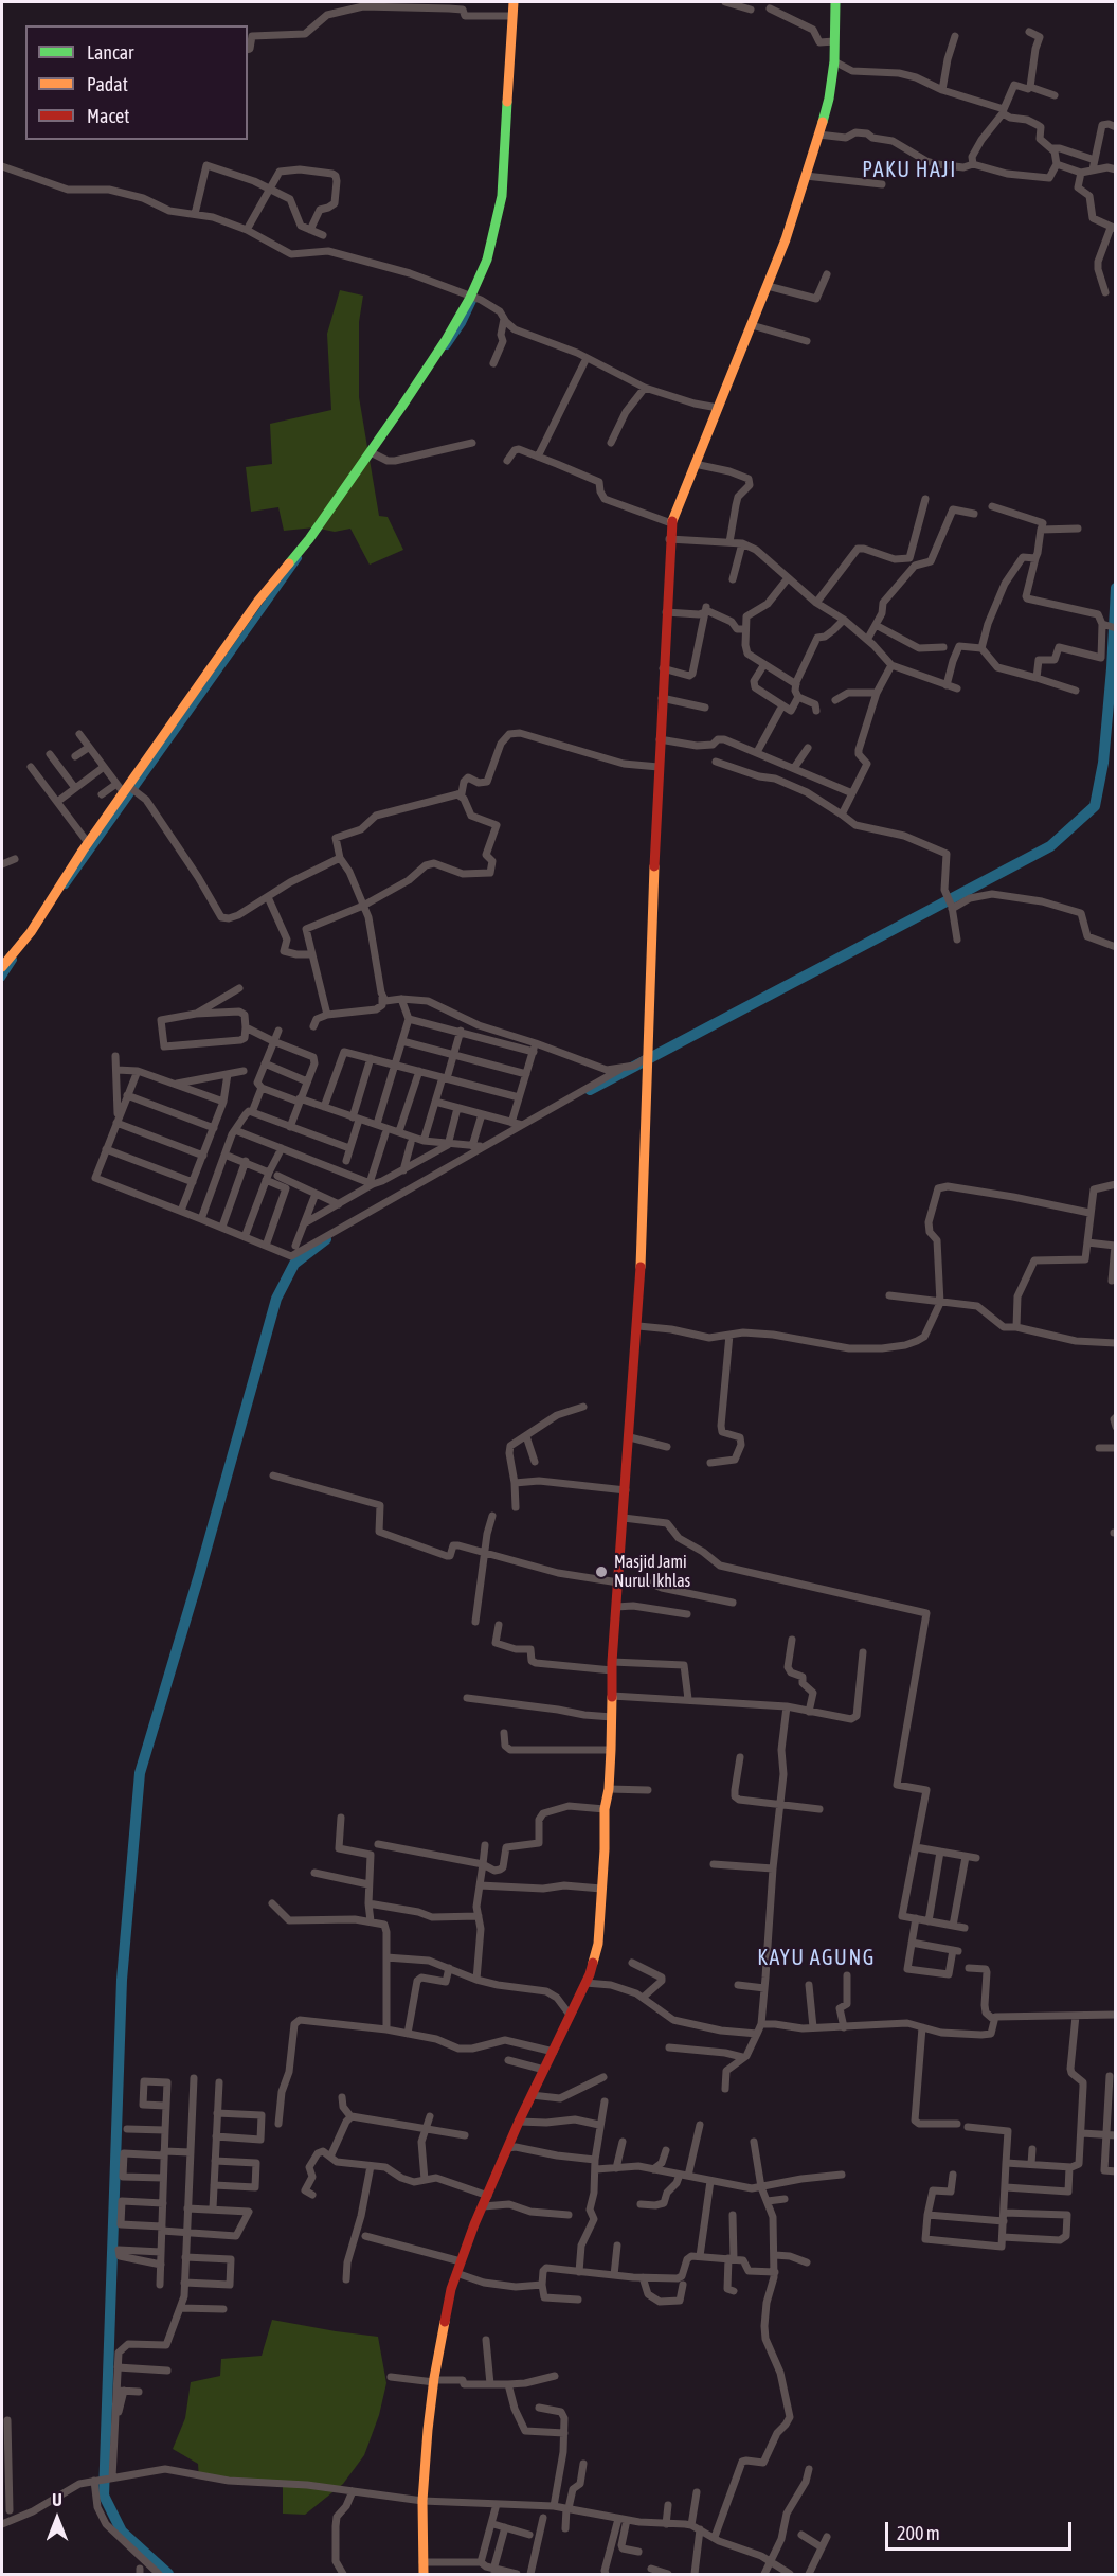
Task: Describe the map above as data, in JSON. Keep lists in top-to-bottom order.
{
  "districts": ["PAKU HAJI", "KAYU AGUNG"],
  "places": ["Masjid Jami Nurul Ikhlas"],
  "legend": ["Lancar", "Padat", "Macet"],
  "scale_bar": "200 m",
  "north": "top"
}
